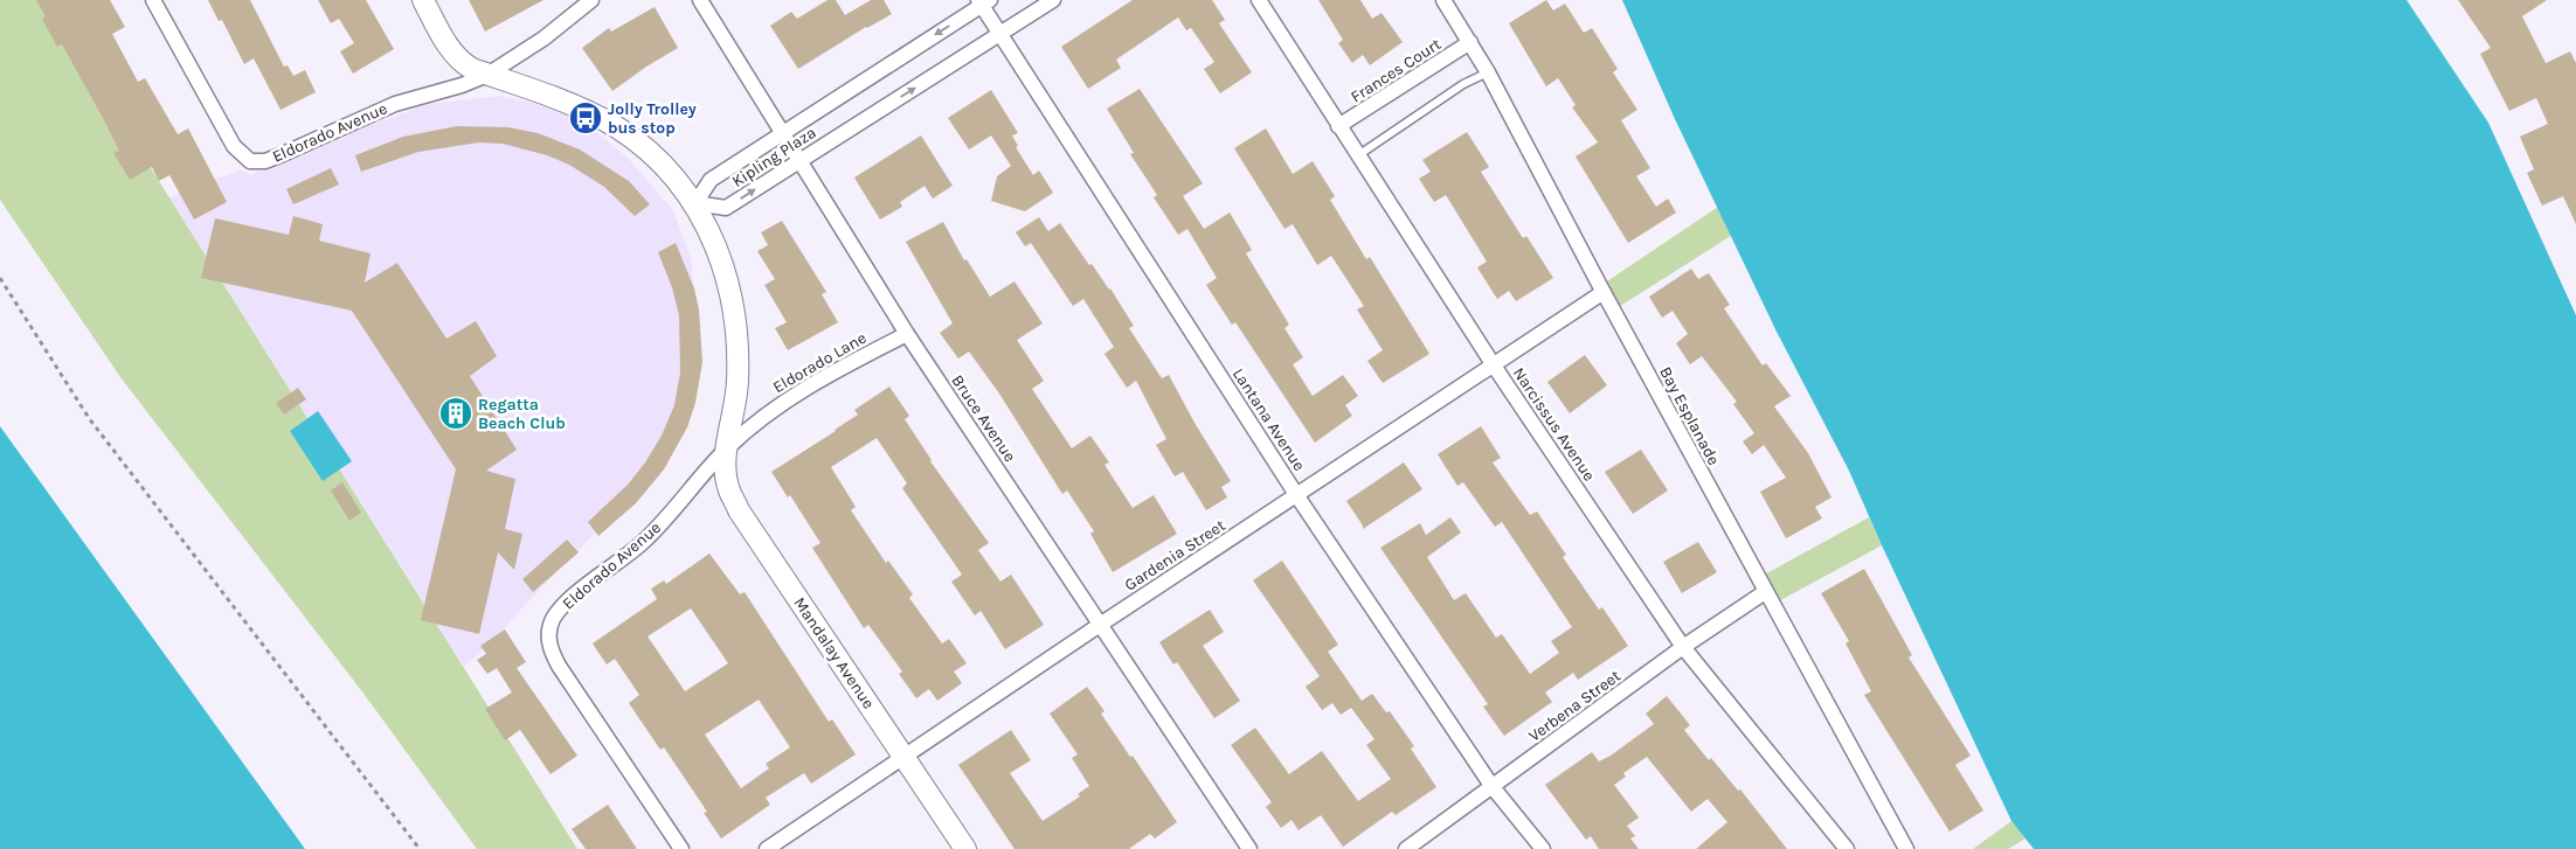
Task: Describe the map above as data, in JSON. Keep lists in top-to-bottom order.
{
  "streets": {
    "street": [
      "Frances Court",
      "Eldorado Avenue",
      "Kipling Plaza",
      "Eldorado Lane",
      "Bay Esplanade",
      "Bruce Avenue",
      "Lantana Avenue",
      "Narcissus Avenue",
      "Gardenia Street",
      "Mandalay Avenue",
      "Verbena Street"
    ]
  },
  "crossings": [
    ["Frances Court", "Bay Esplanade"],
    ["Frances Court", "Narcissus Avenue"],
    ["Eldorado Avenue", "Eldorado Lane"],
    ["Eldorado Avenue", "Mandalay Avenue"],
    ["Kipling Plaza", "Bruce Avenue"],
    ["Kipling Plaza", "Lantana Avenue"],
    ["Eldorado Lane", "Bruce Avenue"],
    ["Eldorado Lane", "Mandalay Avenue"],
    ["Bay Esplanade", "Gardenia Street"],
    ["Bay Esplanade", "Verbena Street"],
    ["Bruce Avenue", "Gardenia Street"],
    ["Lantana Avenue", "Gardenia Street"],
    ["Lantana Avenue", "Verbena Street"],
    ["Narcissus Avenue", "Gardenia Street"],
    ["Narcissus Avenue", "Verbena Street"],
    ["Gardenia Street", "Mandalay Avenue"]
  ],
  "places": {
    "bus stop": ["Jolly Trolley bus stop"],
    "building": ["Regatta Beach Club"]
  }
}
